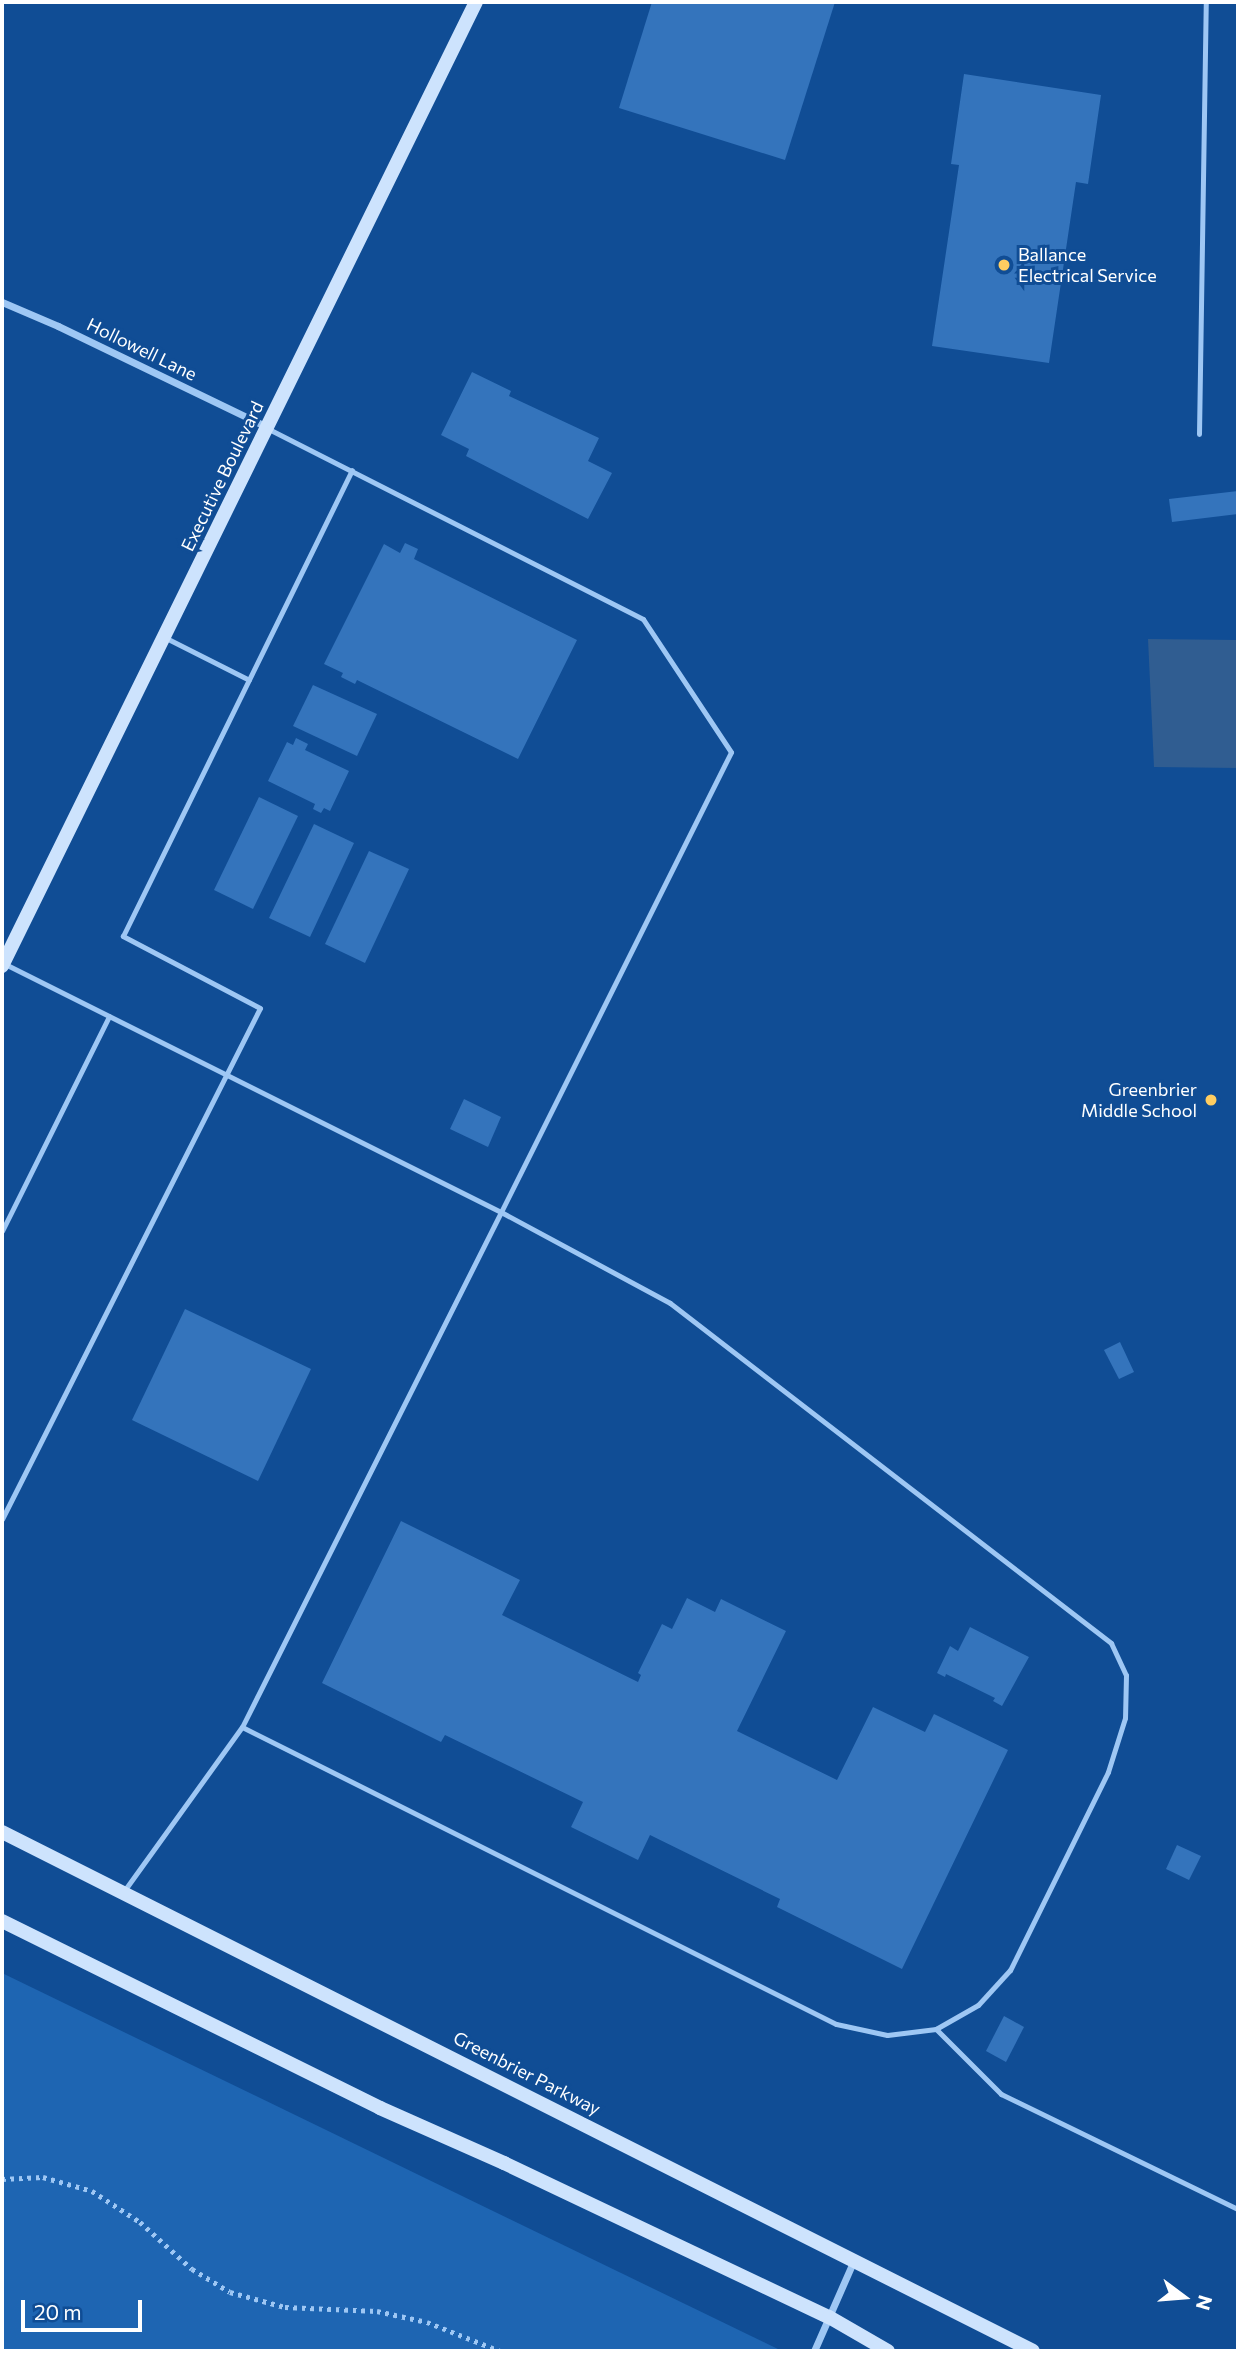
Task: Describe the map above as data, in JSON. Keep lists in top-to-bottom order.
{
  "streets": {
    "main road": ["Executive Boulevard", "Greenbrier Parkway"],
    "street": ["Hollowell Lane"]
  },
  "crossings": [
    ["Hollowell Lane", "Executive Boulevard"]
  ],
  "places": ["Ballance Electrical Service", "Greenbrier Middle School"],
  "scale_bar": "20 m",
  "north": "right"
}
